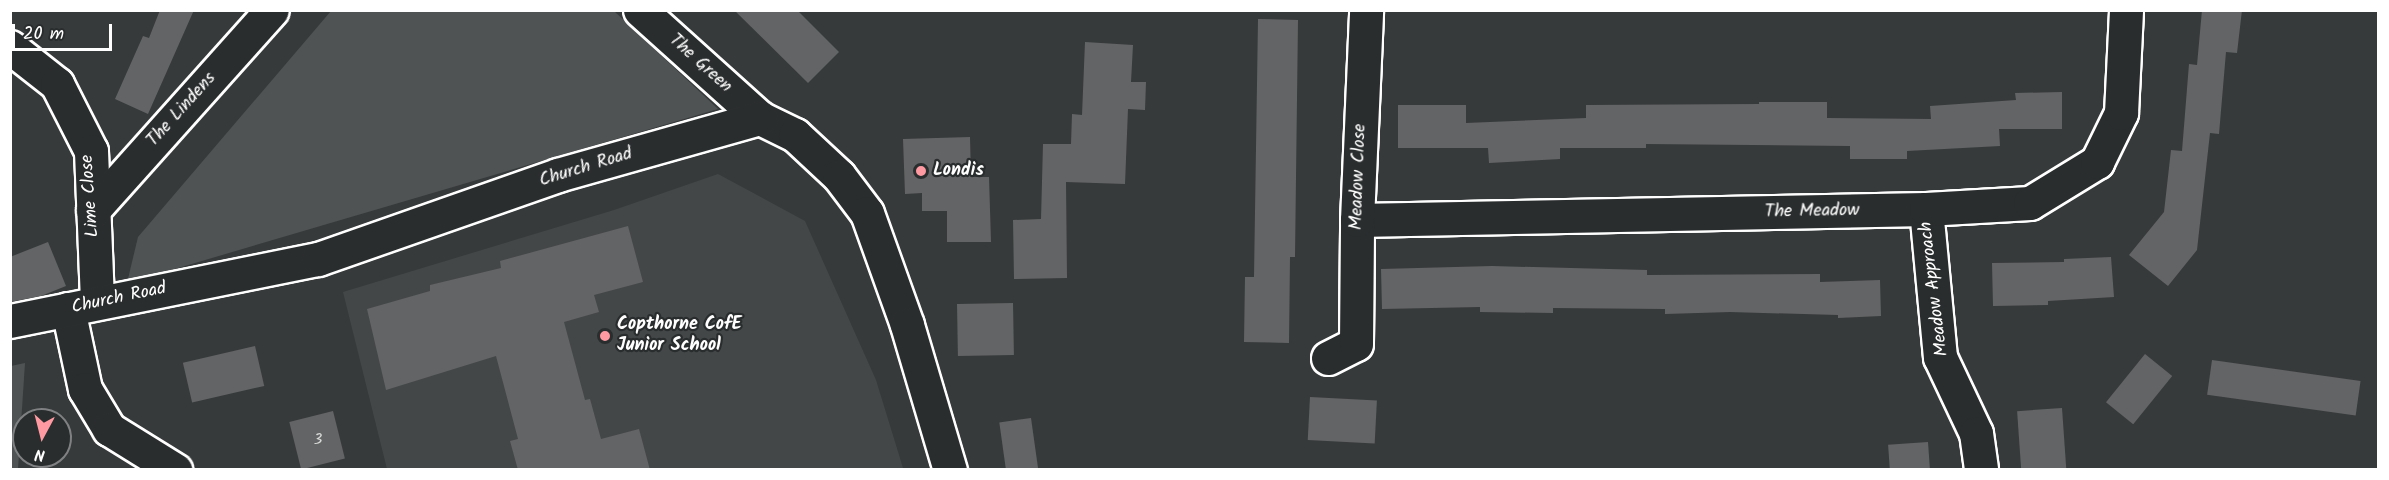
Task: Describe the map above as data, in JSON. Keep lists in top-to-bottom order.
{
  "streets": {
    "street": [
      "The Green",
      "The Lindens",
      "Church Road",
      "Meadow Close",
      "Lime Close",
      "The Meadow",
      "Meadow Approach"
    ]
  },
  "crossings": [
    ["The Green", "Church Road"],
    ["The Lindens", "Lime Close"],
    ["Church Road", "Lime Close"],
    ["Meadow Close", "The Meadow"],
    ["The Meadow", "Meadow Approach"]
  ],
  "places": ["Londis", "Copthorne CofE Junior School"],
  "house_numbers": ["3"],
  "scale_bar": "20 m",
  "north": "bottom"
}
